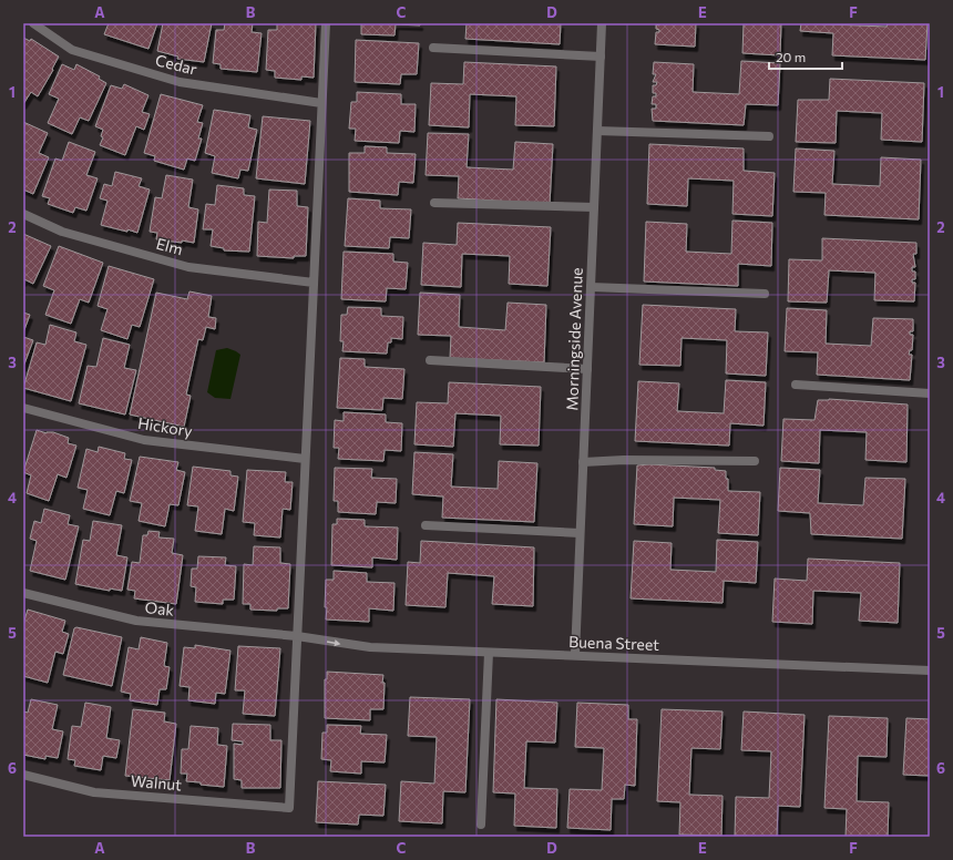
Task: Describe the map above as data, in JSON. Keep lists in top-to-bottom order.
{
  "streets": {
    "street": [
      "Cedar",
      "Elm",
      "Morningside Avenue",
      "Hickory",
      "Oak",
      "Buena Street",
      "Walnut"
    ]
  },
  "crossings": [
    ["Morningside Avenue", "Buena Street"],
    ["Oak", "Buena Street"],
    ["Oak", "Walnut"],
    ["Buena Street", "Walnut"]
  ],
  "scale_bar": "20 m",
  "grid": {
    "columns": [
      "A",
      "B",
      "C",
      "D",
      "E",
      "F"
    ],
    "rows": [
      "1",
      "2",
      "3",
      "4",
      "5",
      "6"
    ]
  }
}
